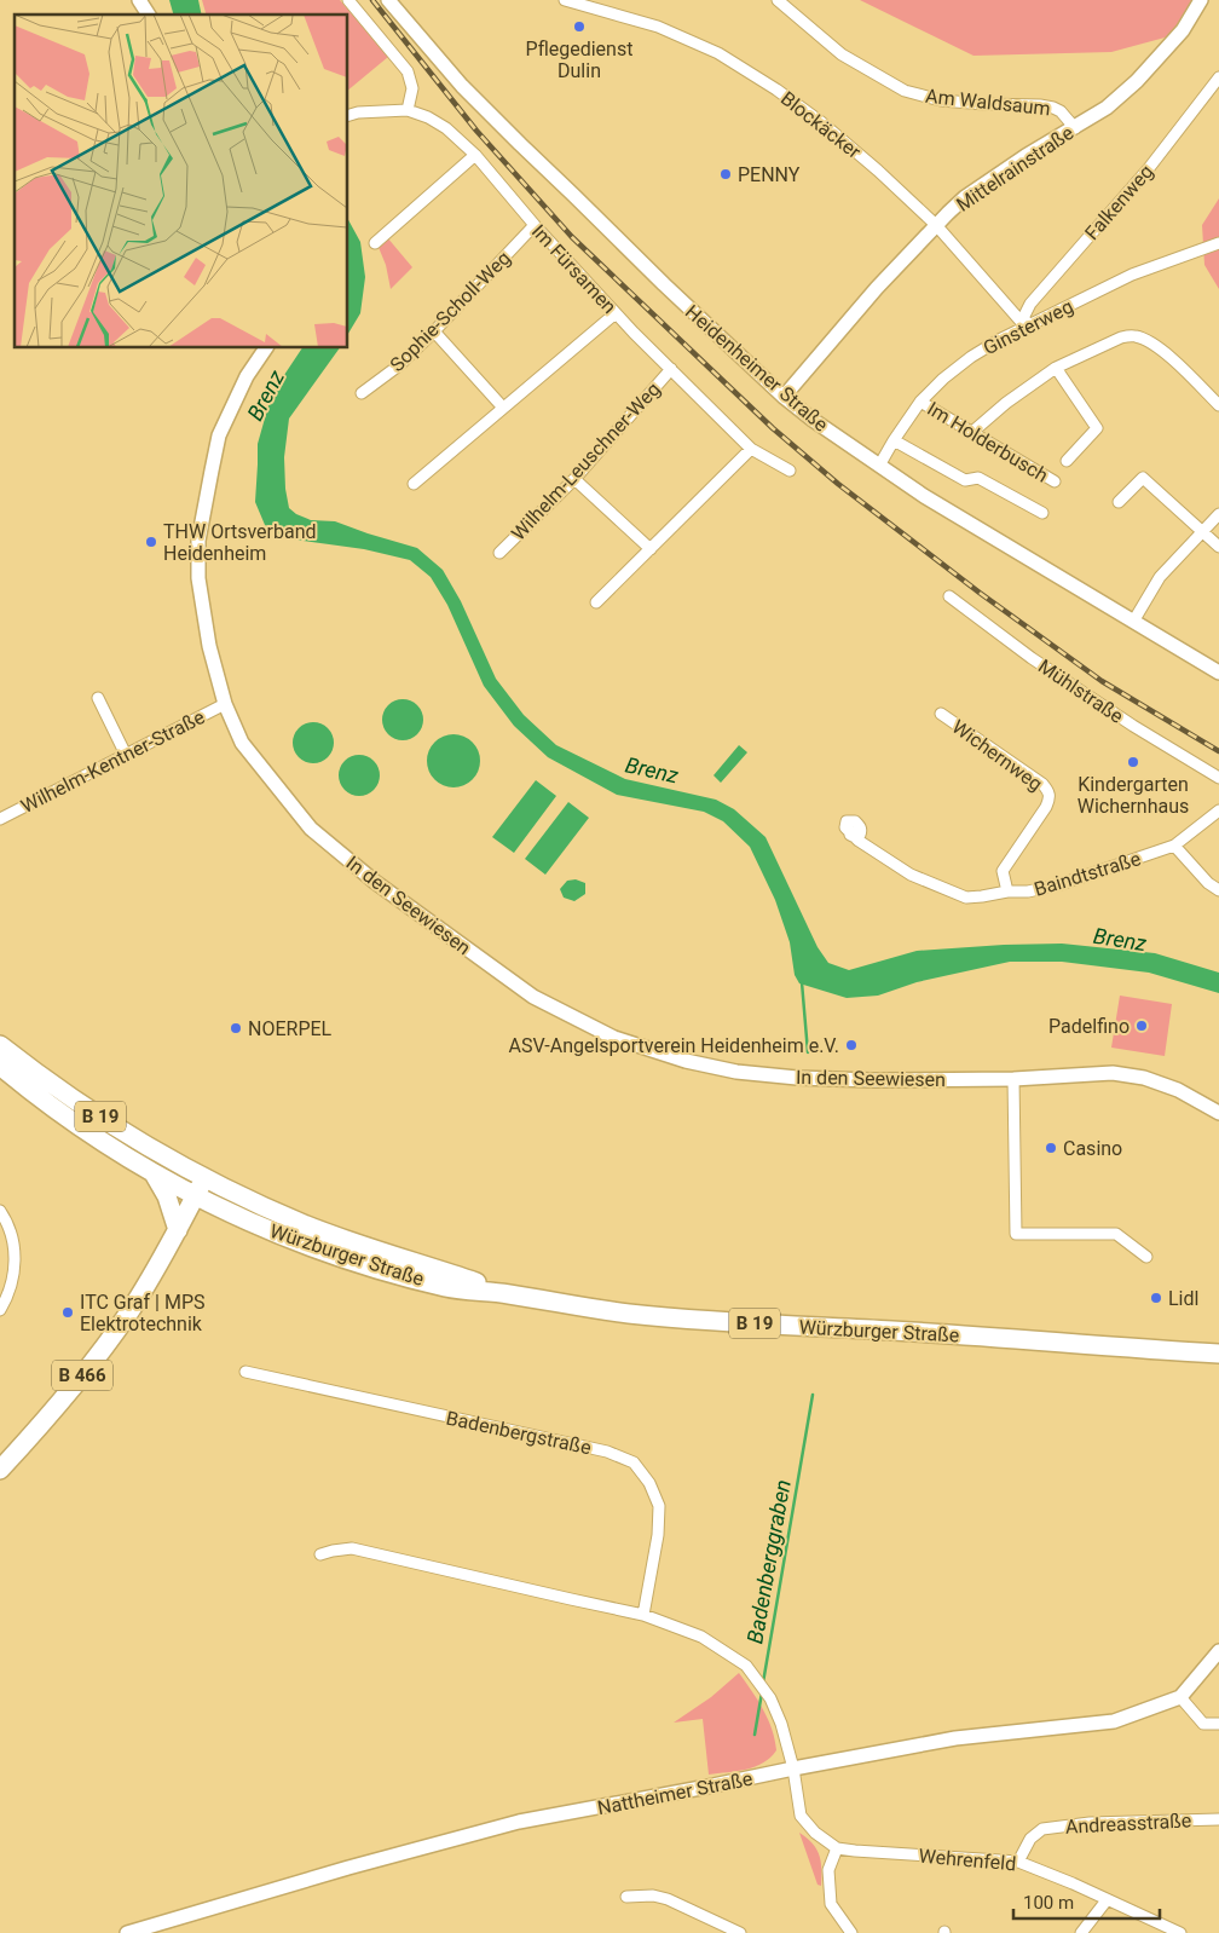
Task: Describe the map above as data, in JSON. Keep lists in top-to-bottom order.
{
  "streets": {
    "main road": ["B 19", "Würzburger Straße", "B 466"],
    "street": [
      "Am Waldsaum",
      "Blockäcker",
      "Mittelrainstraße",
      "Falkenweg",
      "Im Fürsamen",
      "Sophie-Scholl-Weg",
      "Ginsterweg",
      "Heidenheimer Straße",
      "Im Holderbusch",
      "Wilhelm-Leuschner-Weg",
      "Mühlstraße",
      "Wichernweg",
      "Wilhelm-Kentner-Straße",
      "Baindtstraße",
      "In den Seewiesen",
      "Badenbergstraße",
      "Nattheimer Straße",
      "Andreasstraße",
      "Wehrenfeld"
    ]
  },
  "crossings": [
    ["Am Waldsaum", "Mittelrainstraße"],
    ["Blockäcker", "Mittelrainstraße"],
    ["Blockäcker", "Falkenweg"],
    ["Blockäcker", "Ginsterweg"],
    ["Mittelrainstraße", "Heidenheimer Straße"],
    ["Falkenweg", "Ginsterweg"],
    ["Im Fürsamen", "Sophie-Scholl-Weg"],
    ["Im Fürsamen", "Wilhelm-Leuschner-Weg"],
    ["Ginsterweg", "Heidenheimer Straße"],
    ["Ginsterweg", "Im Holderbusch"],
    ["Wichernweg", "Baindtstraße"],
    ["Wilhelm-Kentner-Straße", "In den Seewiesen"],
    ["B 19", "Würzburger Straße"],
    ["B 19", "B 466"],
    ["Würzburger Straße", "B 466"],
    ["Andreasstraße", "Wehrenfeld"]
  ],
  "water": ["Brenz", "Badenberggraben"],
  "places": [
    "Pflegedienst Dulin",
    "PENNY",
    "THW Ortsverband Heidenheim",
    "Kindergarten Wichernhaus",
    "Padelfino",
    "NOERPEL",
    "ASV-Angelsportverein Heidenheim e.V.",
    "Casino",
    "Lidl",
    "ITC Graf | MPS Elektrotechnik"
  ],
  "scale_bar": "100 m"
}
